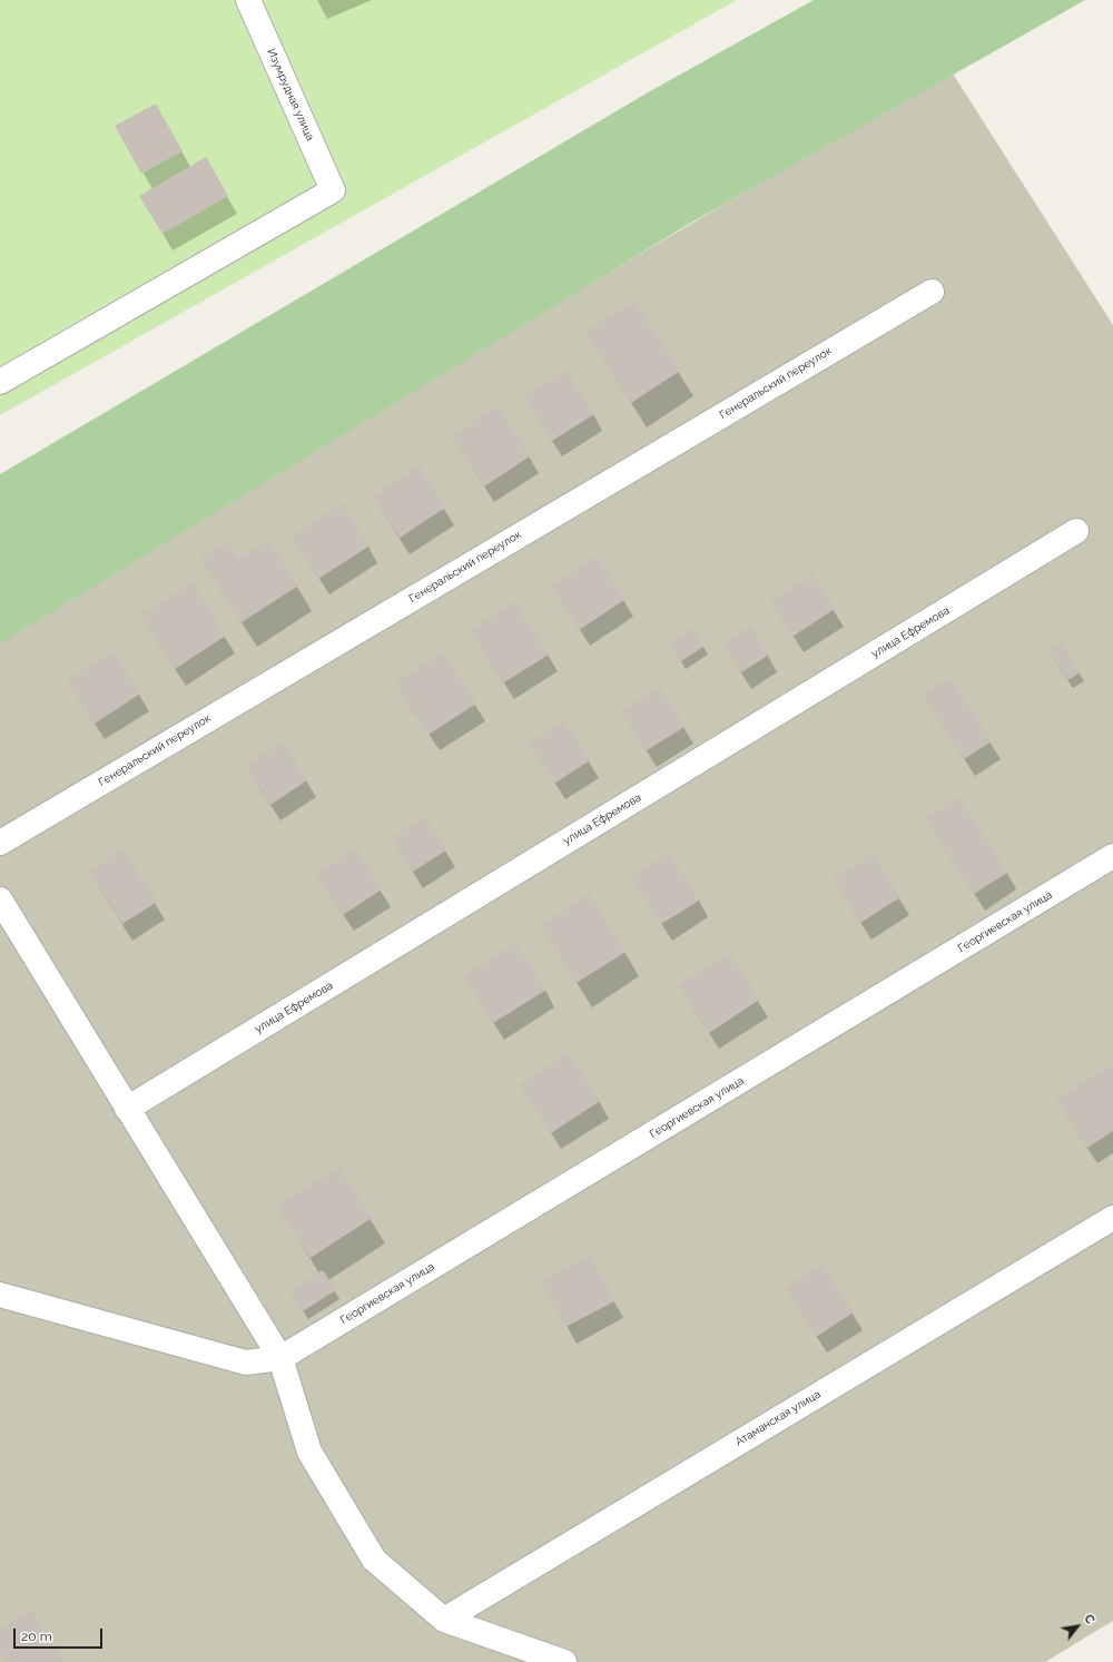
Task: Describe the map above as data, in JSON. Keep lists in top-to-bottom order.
{
  "streets": {
    "street": [
      "Изумрудная улица",
      "Генеральский переулок",
      "улица Ефремова",
      "Георгиевская улица",
      "Атаманская улица"
    ]
  },
  "scale_bar": "20 m",
  "north": "top right"
}
